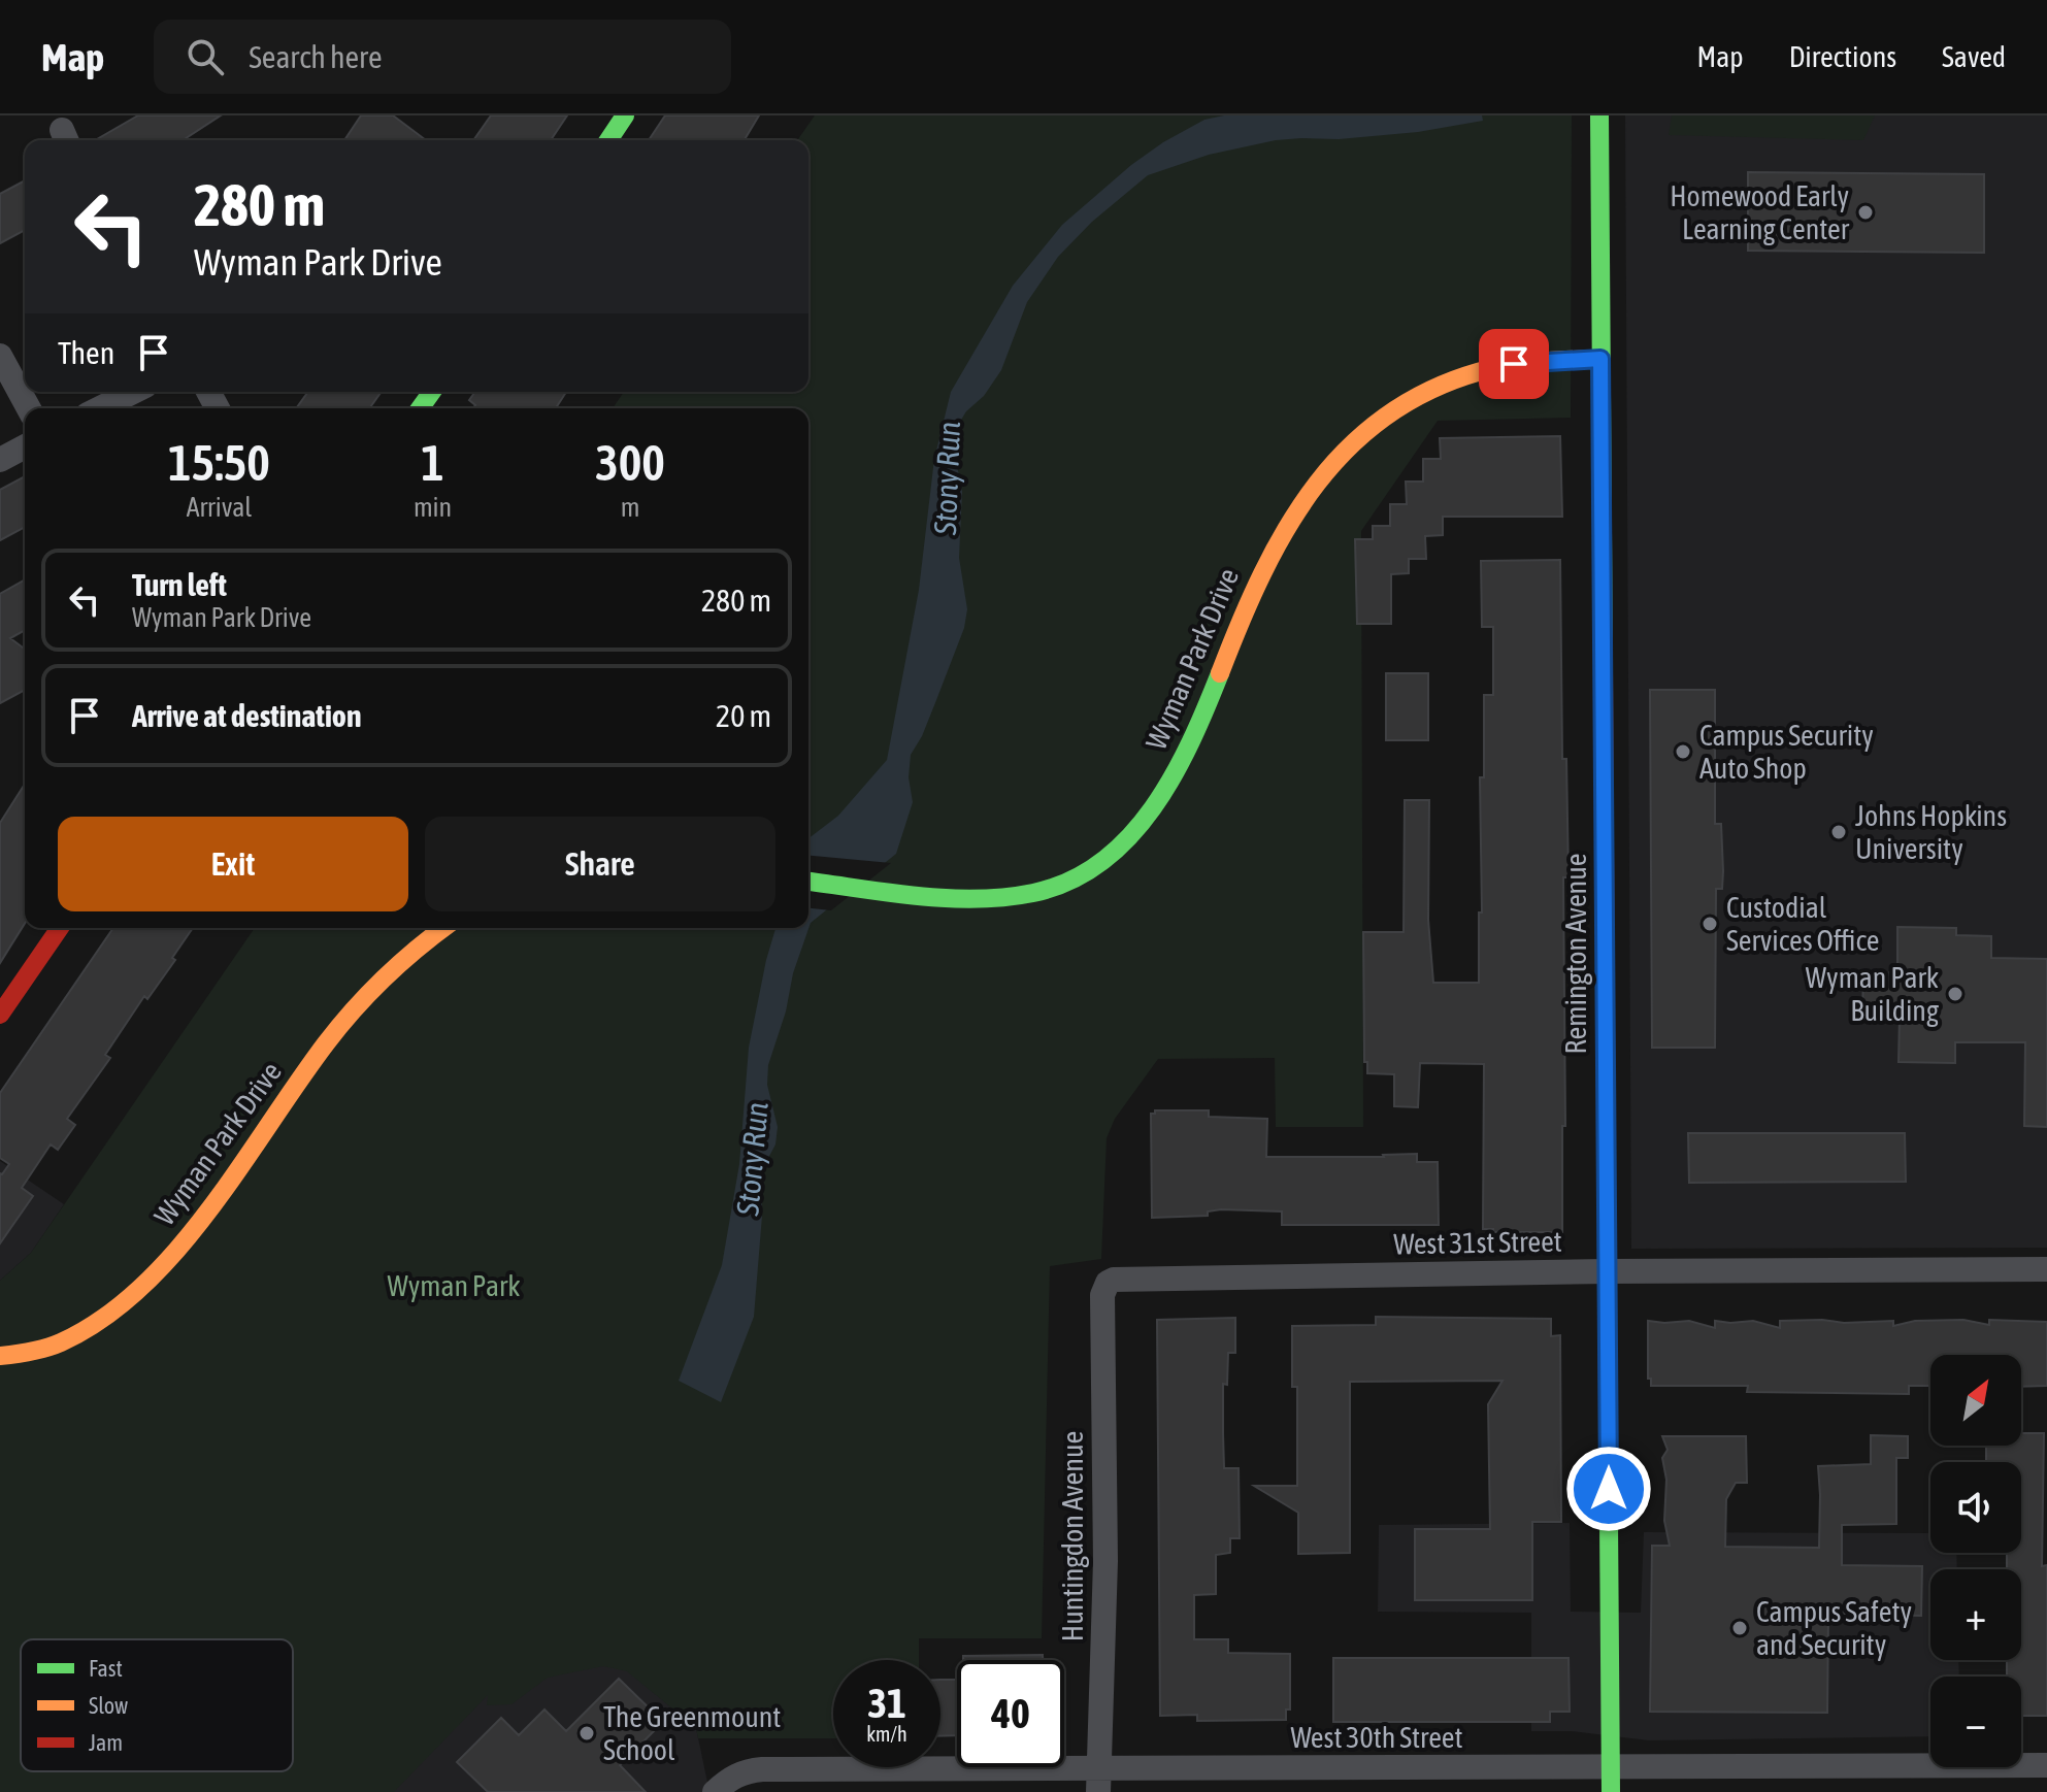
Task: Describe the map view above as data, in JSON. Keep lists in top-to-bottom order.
{
  "streets": {
    "street": [
      "Wyman Park Drive",
      "Remington Avenue",
      "West 31st Street",
      "Huntingdon Avenue",
      "West 30th Street"
    ]
  },
  "crossings": [
    ["Wyman Park Drive", "Remington Avenue"],
    ["Remington Avenue", "West 31st Street"],
    ["Remington Avenue", "West 30th Street"],
    ["West 31st Street", "Huntingdon Avenue"],
    ["Huntingdon Avenue", "West 30th Street"]
  ],
  "water": ["Stony Run"],
  "parks": ["Wyman Park"],
  "places": [
    "Homewood Early Learning Center",
    "Campus Security Auto Shop",
    "Johns Hopkins University",
    "Custodial Services Office",
    "Wyman Park Building",
    "Campus Safety and Security",
    "The Greenmount School"
  ],
  "legend": ["Fast", "Slow", "Jam"],
  "north": "top right",
  "page": {
    "header": "Map",
    "search": "Search here",
    "nav": ["Map", "Directions", "Saved"],
    "turn": ["280 m", "Wyman Park Drive"],
    "then": "Then",
    "eta": [
      "15:50",
      "Arrival",
      "1",
      "min",
      "300",
      "m"
    ],
    "list": [
      {
        "name": "Turn left",
        "note": "Wyman Park Drive",
        "value": "280 m"
      },
      {
        "name": "Arrive at destination",
        "value": "20 m"
      }
    ],
    "buttons": ["Exit", "Share"],
    "map_buttons": ["+", "−"],
    "speed": "31 km/h",
    "limit": "40"
  }
}
